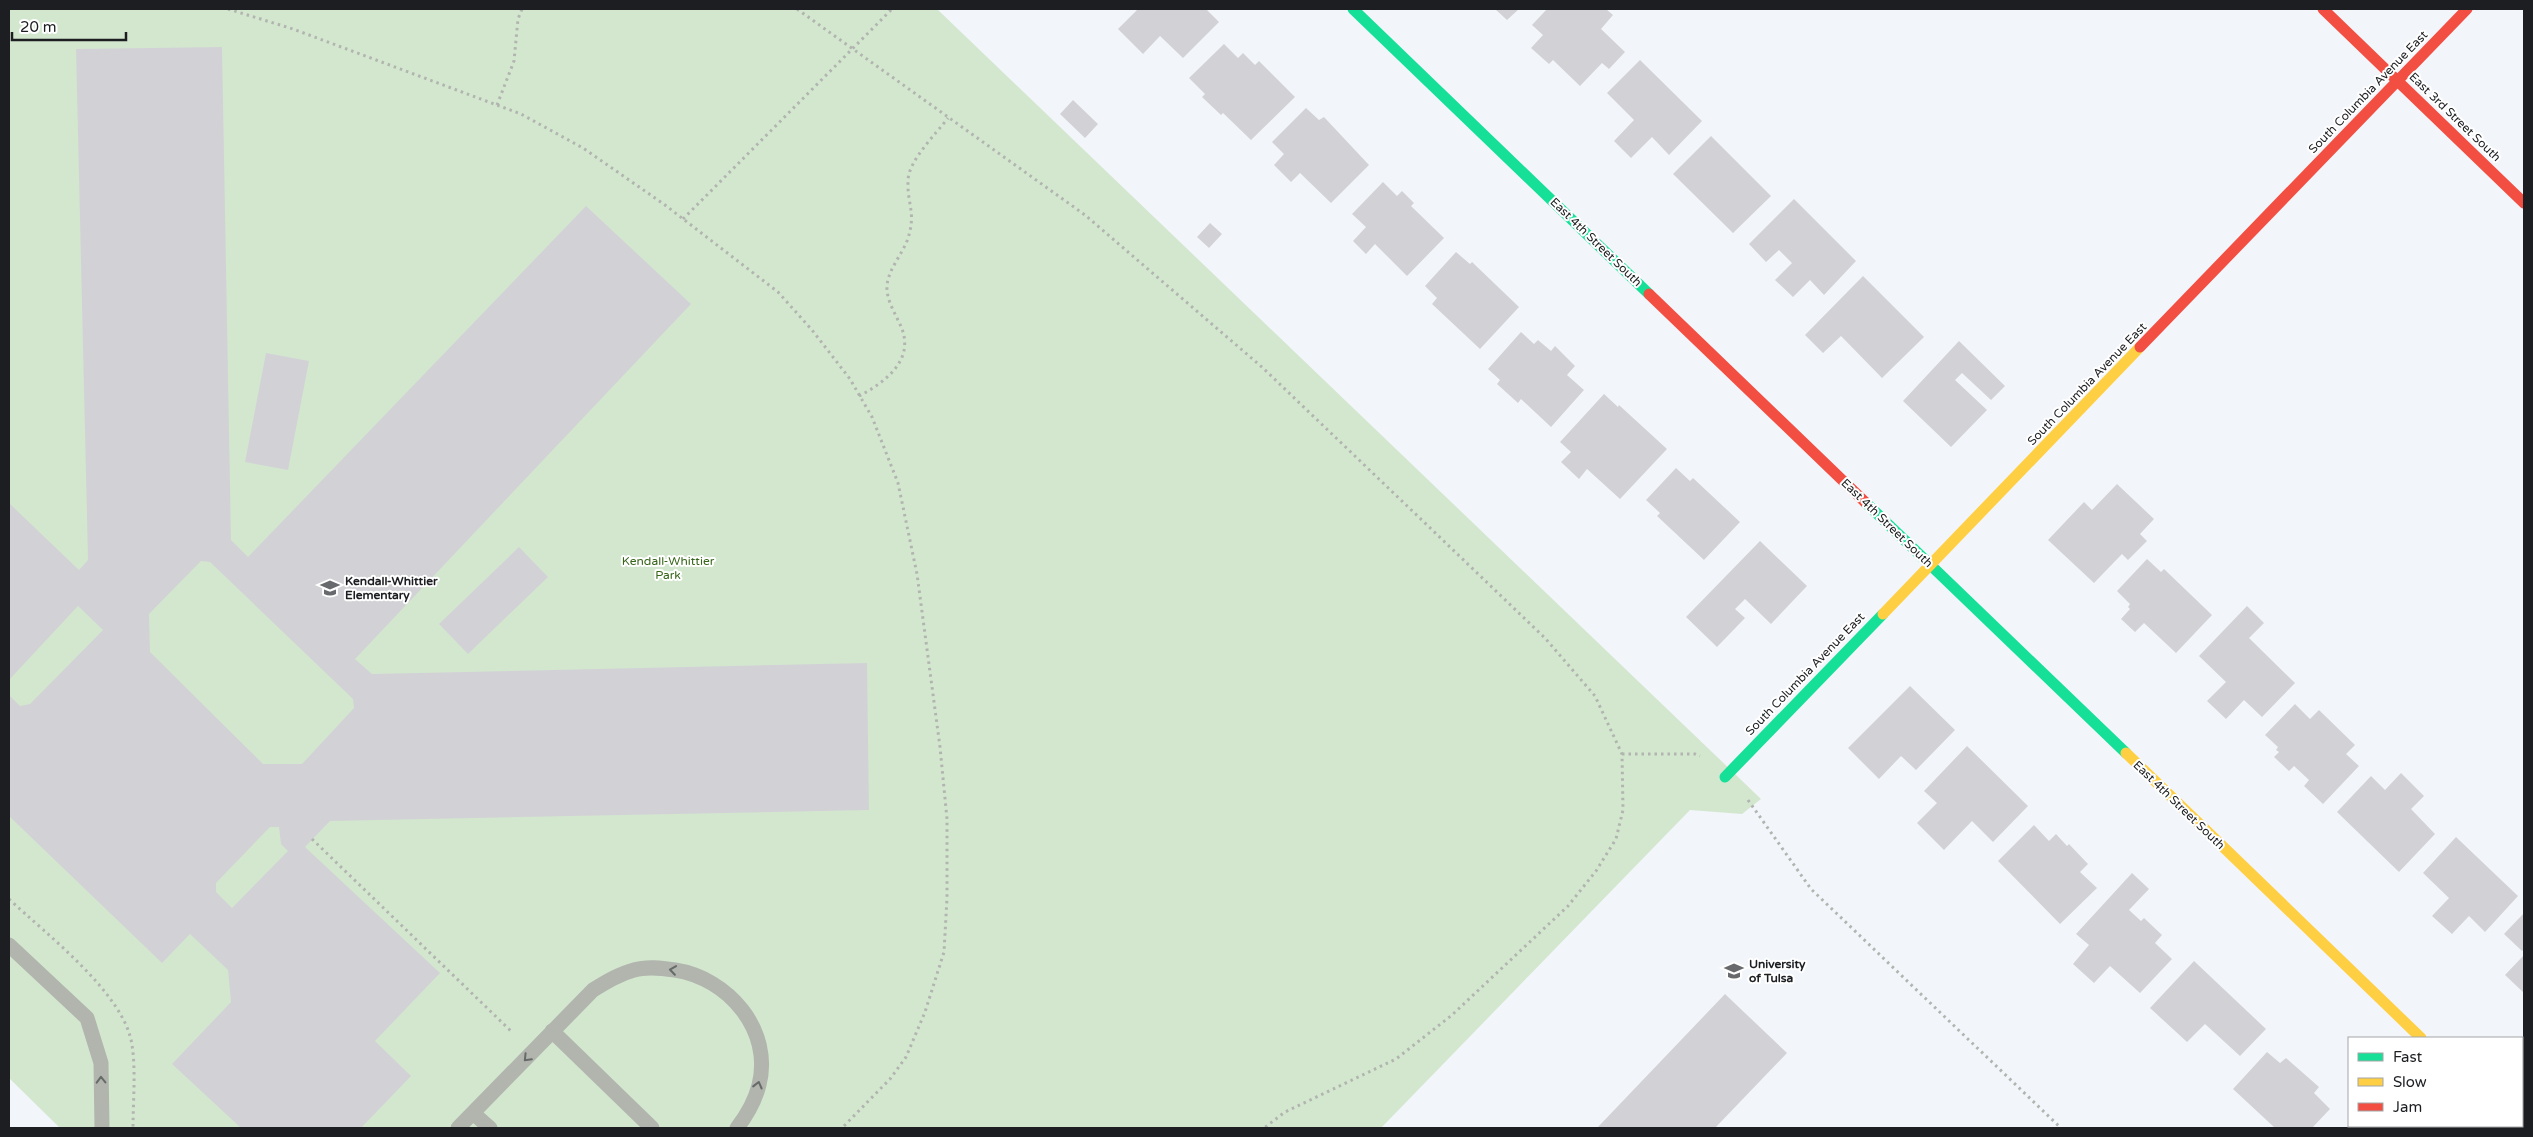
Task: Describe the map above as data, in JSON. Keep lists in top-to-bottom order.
{
  "streets": {
    "street": ["South Columbia Avenue East", "East 3rd Street South", "East 4th Street South"]
  },
  "crossings": [
    ["South Columbia Avenue East", "East 3rd Street South"],
    ["South Columbia Avenue East", "East 4th Street South"]
  ],
  "parks": ["Kendall-Whittier Park"],
  "places": {
    "school or university": ["Kendall-Whittier Elementary", "University of Tulsa"]
  },
  "legend": ["Fast", "Slow", "Jam"],
  "scale_bar": "20 m"
}
